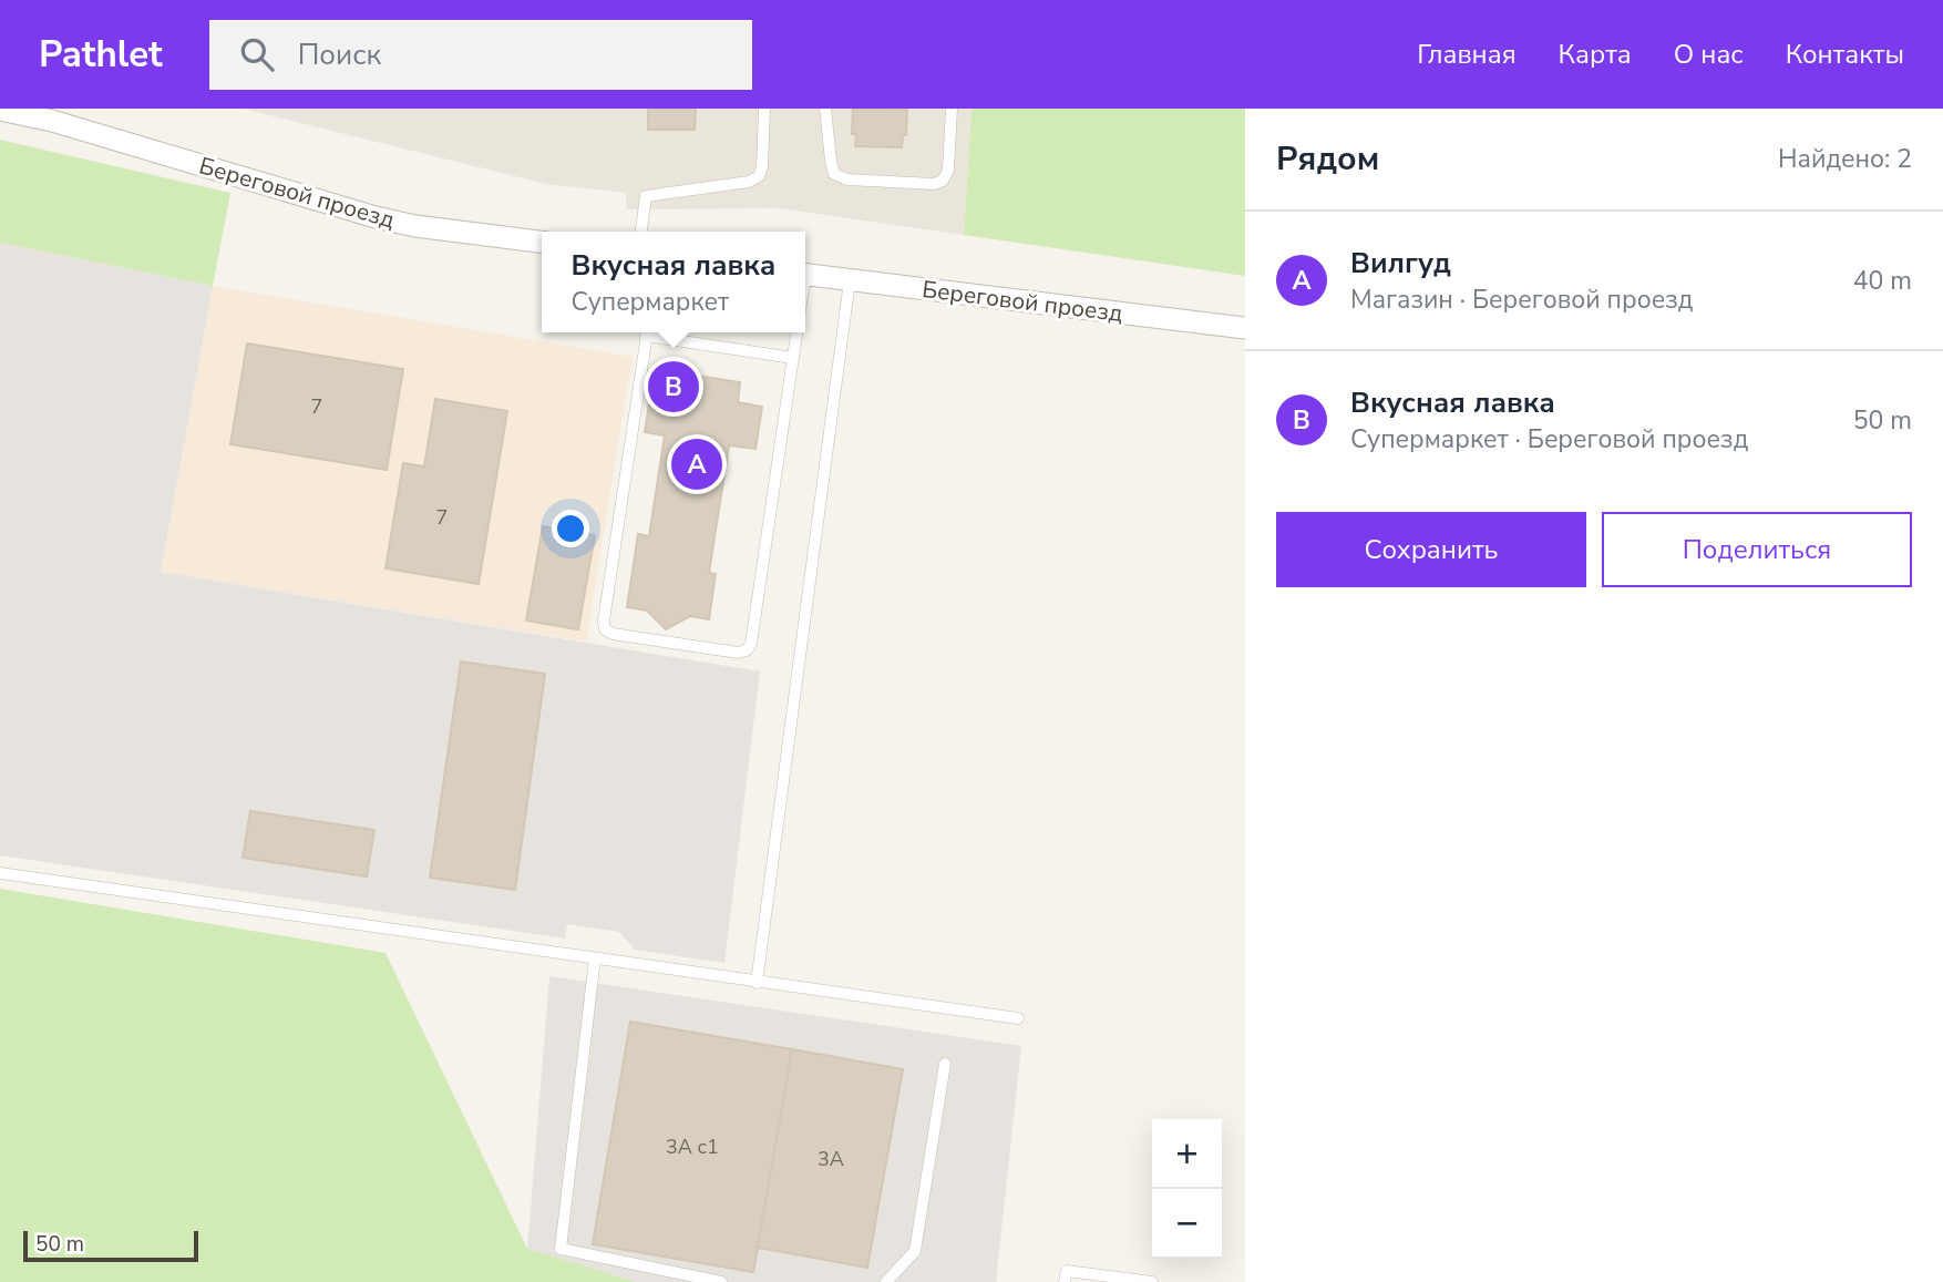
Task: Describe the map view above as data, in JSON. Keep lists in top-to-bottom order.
{
  "streets": {
    "street": ["Береговой проезд"]
  },
  "house_numbers": [
    "7",
    "7",
    "3А с1",
    "3А"
  ],
  "scale_bar": "50 m",
  "page": {
    "header": "Pathlet",
    "search": "Поиск",
    "nav": [
      "Главная",
      "Карта",
      "О нас",
      "Контакты"
    ],
    "heading": ["Рядом", "Найдено: 2"],
    "list": [
      {
        "mark": "A",
        "name": "Вилгуд",
        "note": "Магазин · Береговой проезд",
        "value": "40 m"
      },
      {
        "mark": "B",
        "name": "Вкусная лавка",
        "note": "Супермаркет · Береговой проезд",
        "value": "50 m"
      }
    ],
    "popup": ["Вкусная лавка", "Супермаркет"],
    "pins": ["B", "A"],
    "buttons": ["Сохранить", "Поделиться"],
    "map_buttons": ["+", "−"],
    "scale": "50 m"
  }
}
